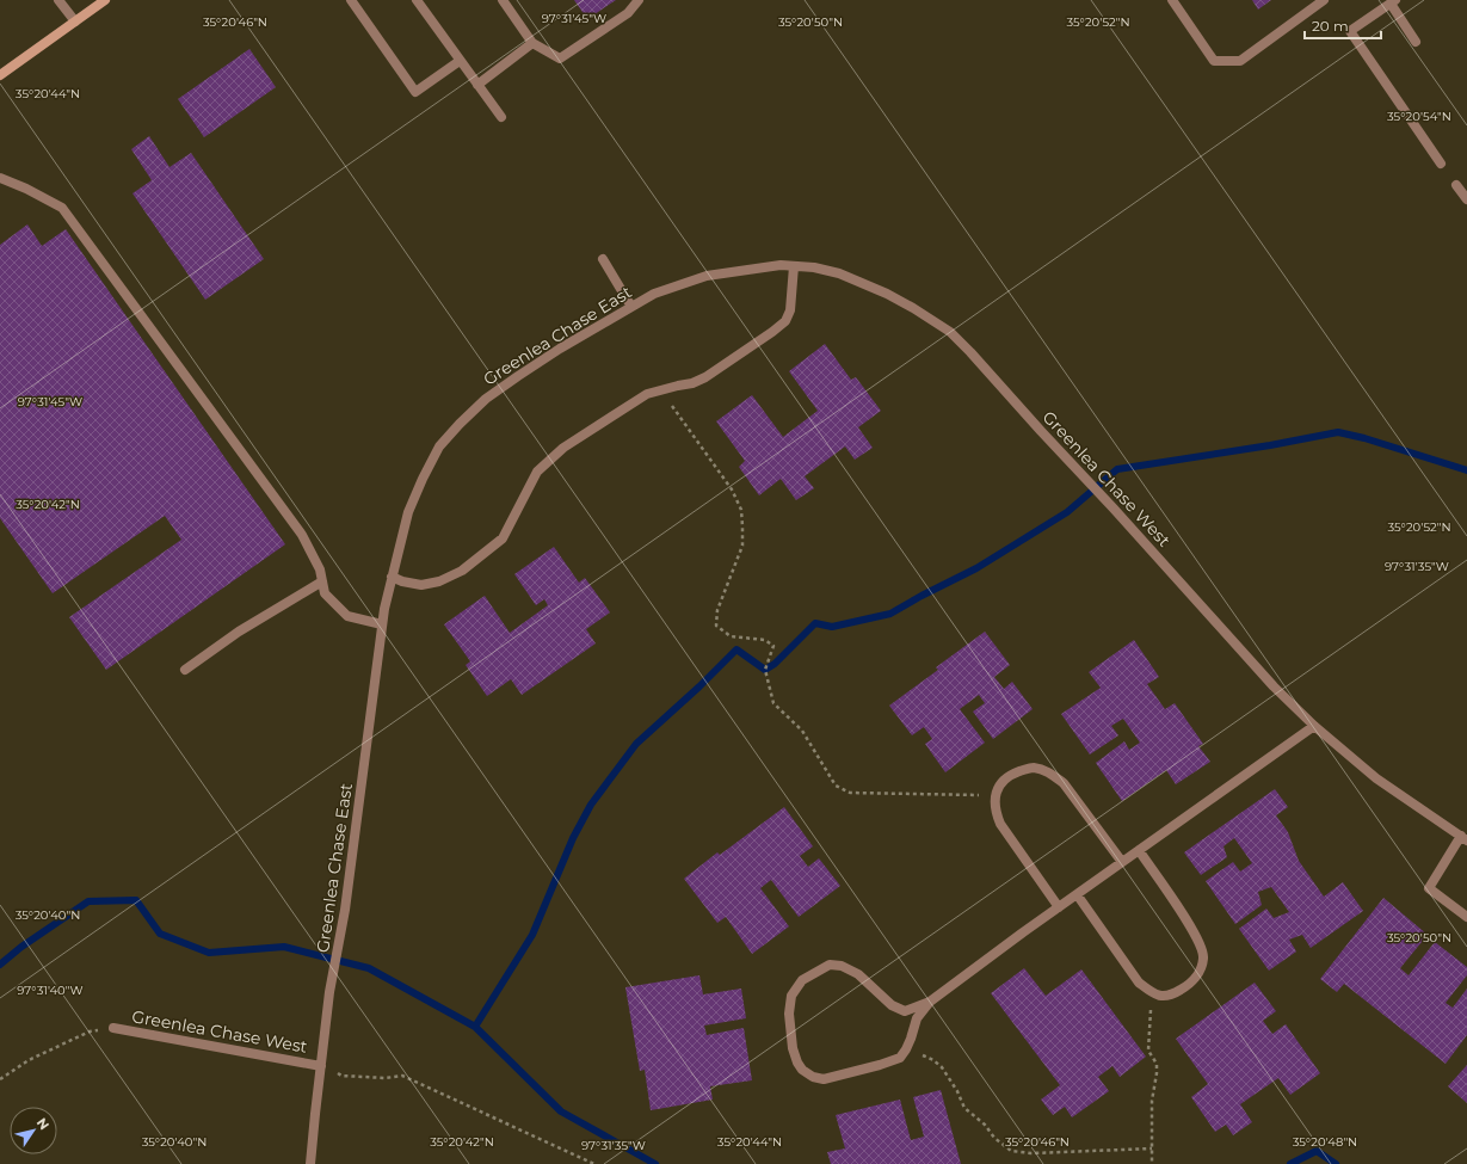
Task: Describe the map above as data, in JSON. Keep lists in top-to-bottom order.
{
  "streets": {
    "street": ["Greenlea Chase East", "Greenlea Chase West"]
  },
  "crossings": [
    ["Greenlea Chase East", "Greenlea Chase West"]
  ],
  "scale_bar": "20 m",
  "north": "top right",
  "coordinates": [
    "97°31'45\"W",
    "35°20'46\"N",
    "35°20'50\"N",
    "35°20'52\"N",
    "35°20'44\"N",
    "35°20'54\"N",
    "35°20'42\"N",
    "97°31'35\"W",
    "35°20'40\"N",
    "97°31'40\"W",
    "35°20'48\"N"
  ]
}
